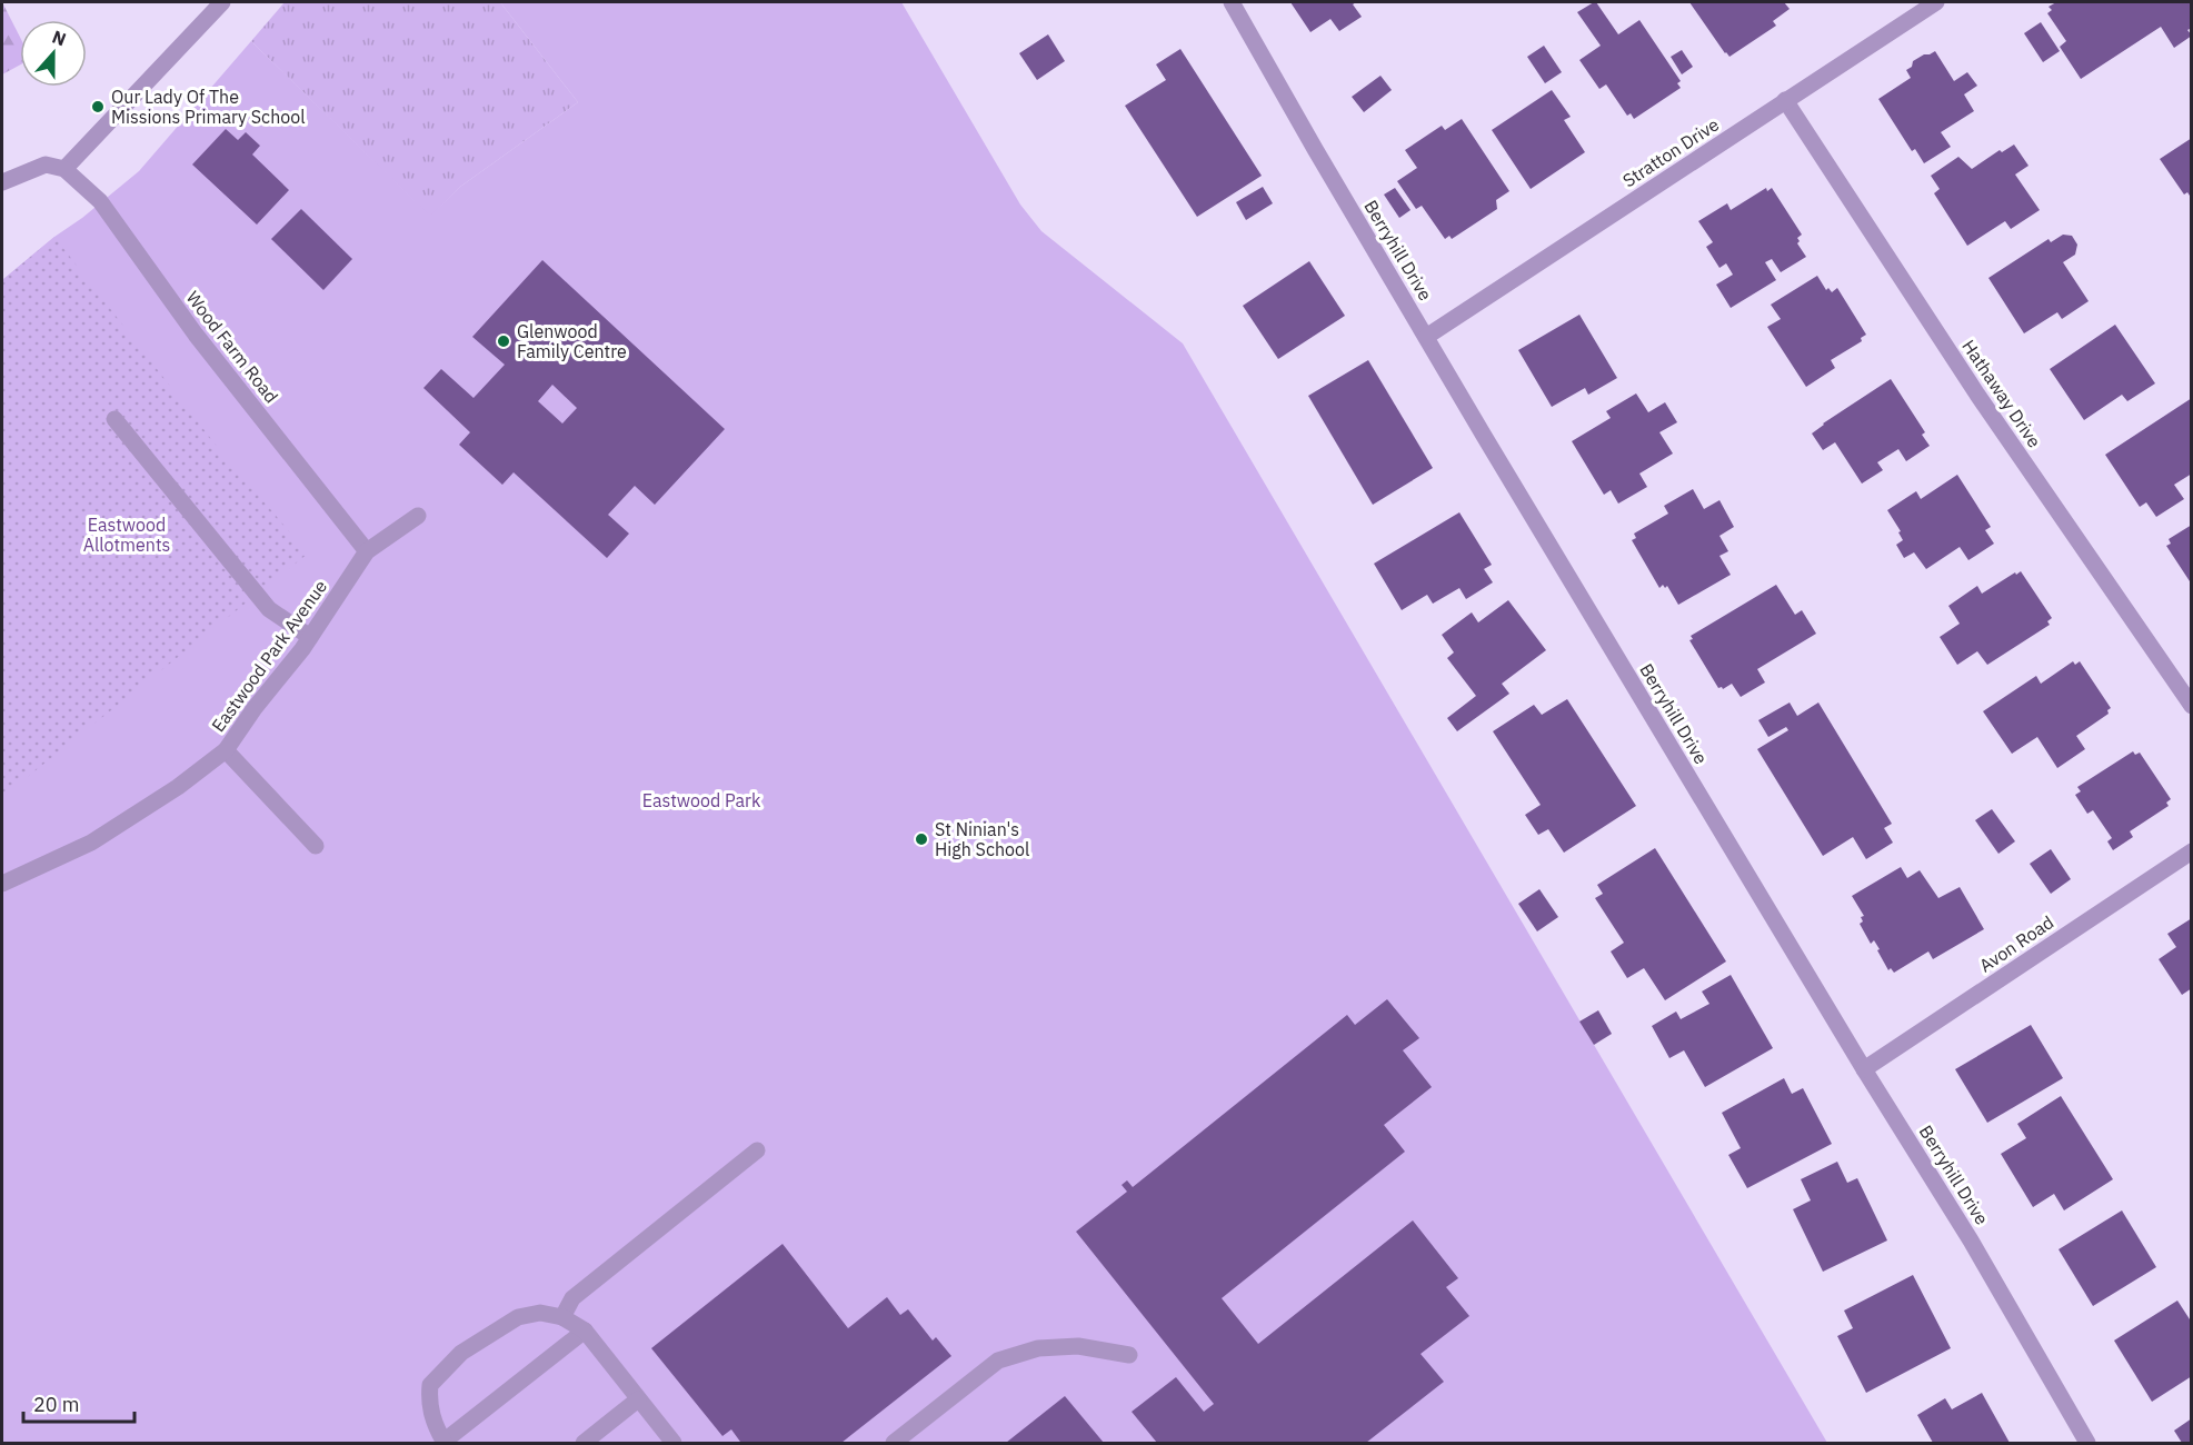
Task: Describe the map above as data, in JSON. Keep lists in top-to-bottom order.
{
  "streets": {
    "street": [
      "Stratton Drive",
      "Berryhill Drive",
      "Wood Farm Road",
      "Hathaway Drive",
      "Eastwood Park Avenue",
      "Avon Road"
    ]
  },
  "crossings": [
    ["Stratton Drive", "Berryhill Drive"],
    ["Stratton Drive", "Hathaway Drive"],
    ["Berryhill Drive", "Avon Road"],
    ["Wood Farm Road", "Eastwood Park Avenue"]
  ],
  "parks": ["Eastwood Allotments", "Eastwood Park"],
  "places": ["Our Lady Of The Missions Primary School", "Glenwood Family Centre", "St Ninian's High School"],
  "scale_bar": "20 m",
  "north": "top"
}
